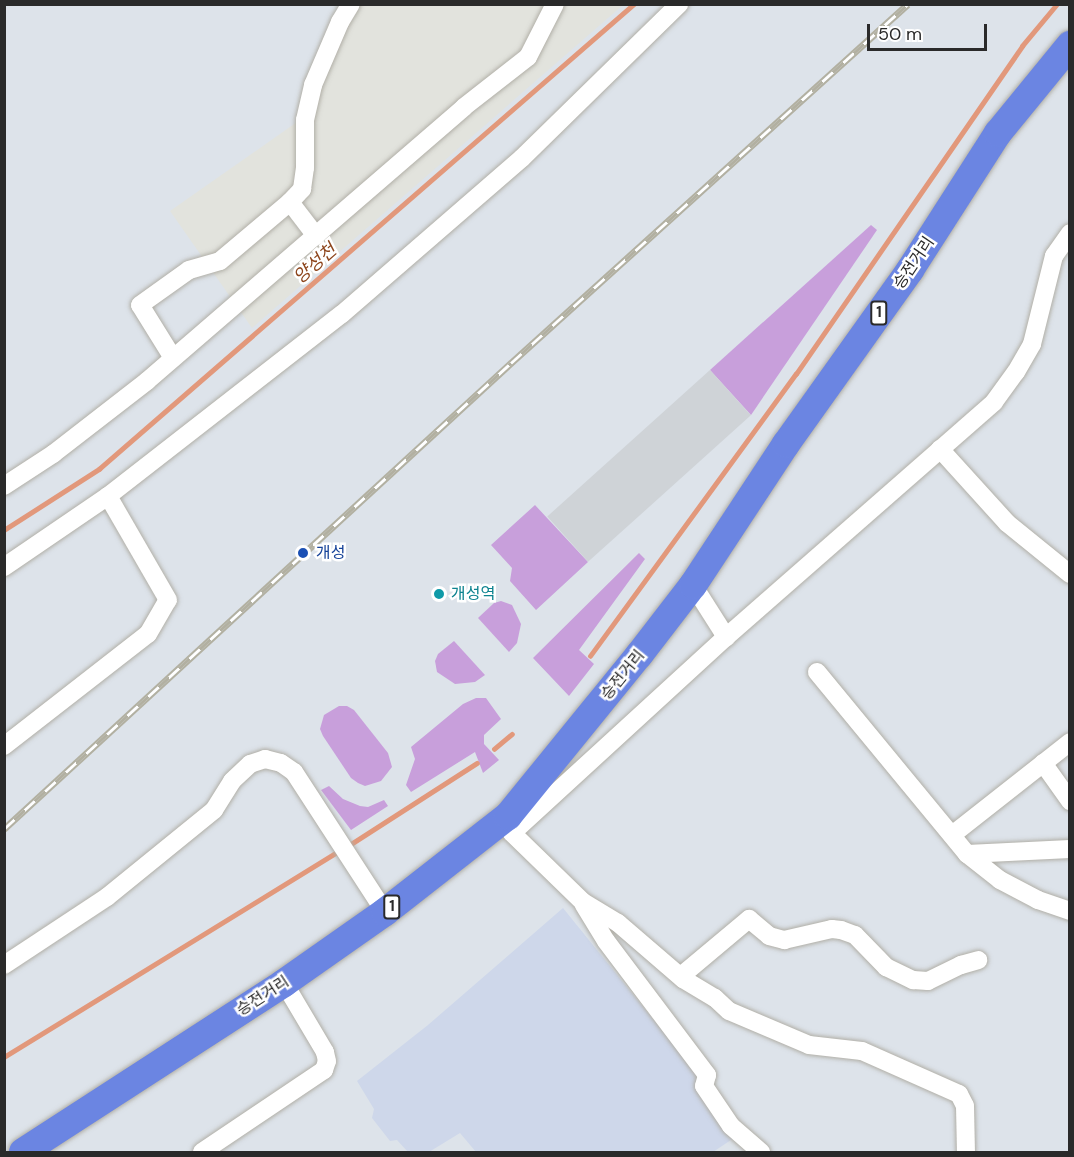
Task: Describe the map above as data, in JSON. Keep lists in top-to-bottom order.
{
  "streets": {
    "main road": ["승전거리", "1"]
  },
  "water": ["양성천"],
  "places": ["개성", "개성역"],
  "scale_bar": "50 m"
}
